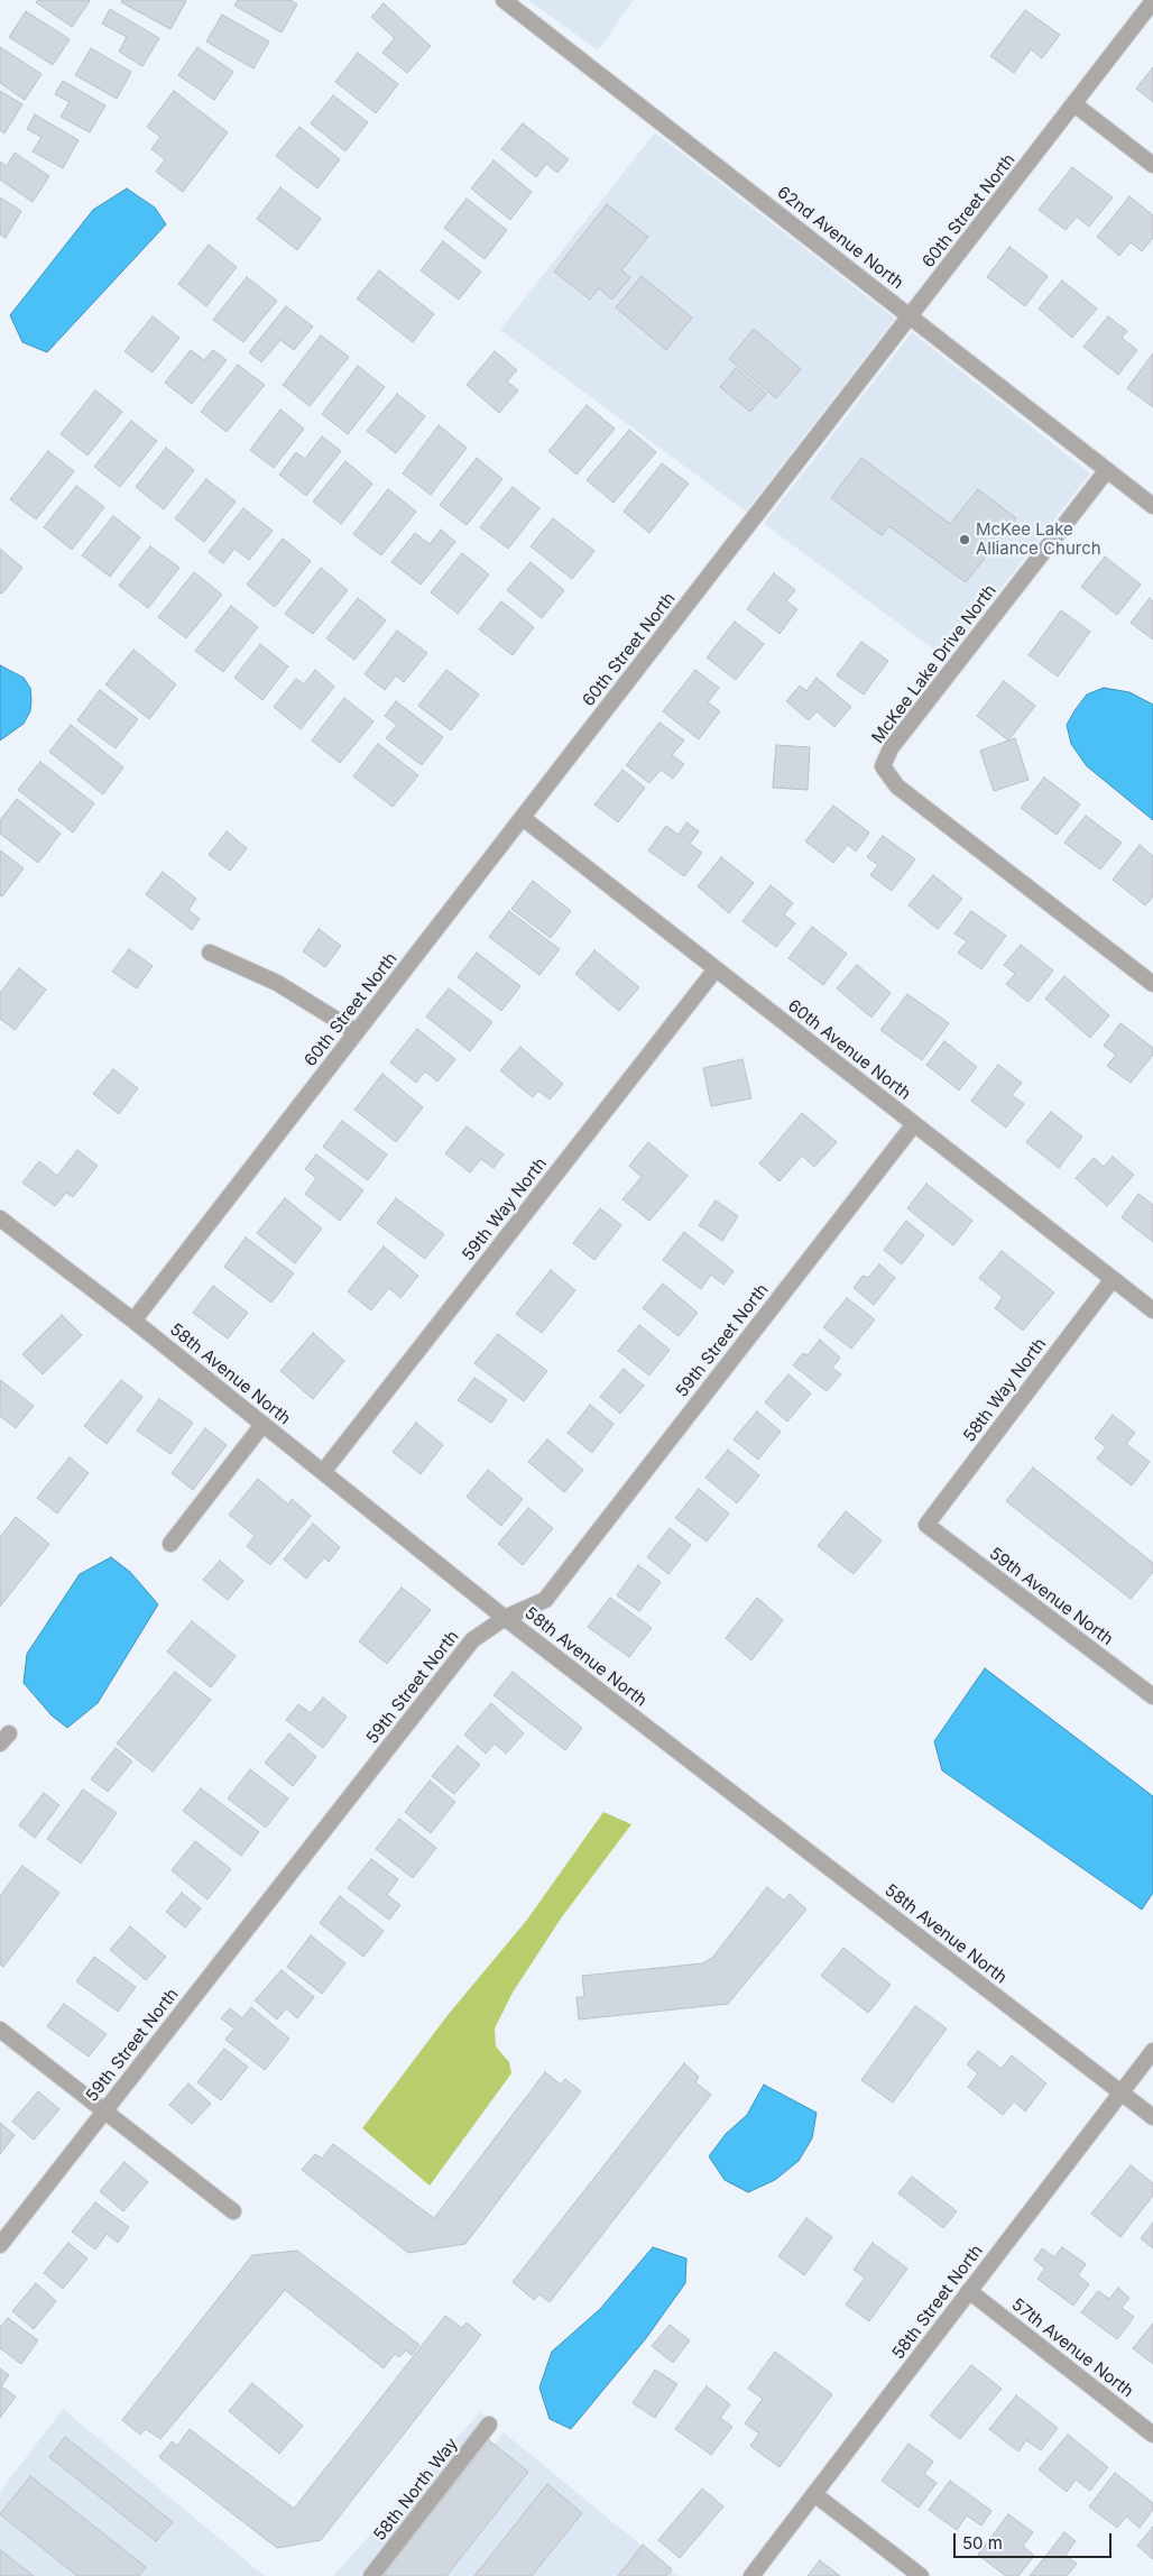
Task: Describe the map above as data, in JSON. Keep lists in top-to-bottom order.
{
  "streets": {
    "street": [
      "60th Street North",
      "62nd Avenue North",
      "McKee Lake Drive North",
      "60th Avenue North",
      "59th Way North",
      "59th Street North",
      "58th Avenue North",
      "58th Way North",
      "59th Avenue North",
      "58th Street North",
      "57th Avenue North",
      "58th North Way"
    ]
  },
  "crossings": [
    ["60th Street North", "62nd Avenue North"],
    ["60th Street North", "60th Avenue North"],
    ["60th Street North", "58th Avenue North"],
    ["62nd Avenue North", "McKee Lake Drive North"],
    ["60th Avenue North", "59th Way North"],
    ["60th Avenue North", "59th Street North"],
    ["60th Avenue North", "58th Way North"],
    ["59th Way North", "58th Avenue North"],
    ["59th Street North", "58th Avenue North"],
    ["58th Avenue North", "58th Street North"],
    ["58th Way North", "59th Avenue North"],
    ["58th Street North", "57th Avenue North"]
  ],
  "places": ["McKee Lake Alliance Church"],
  "scale_bar": "50 m"
}
